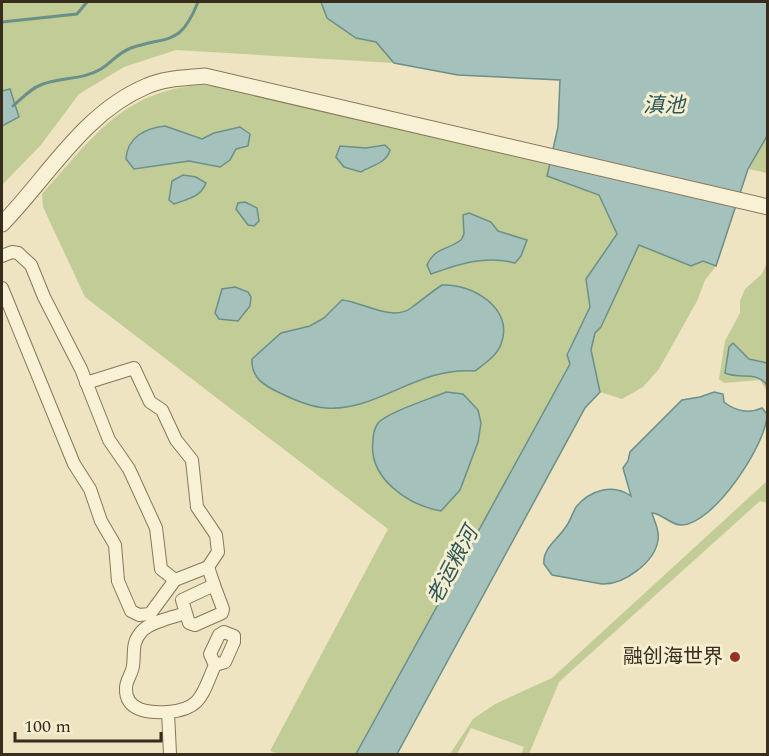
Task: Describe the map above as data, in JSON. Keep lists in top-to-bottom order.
{
  "water": ["滇池", "老运粮河"],
  "places": ["融创海世界"],
  "scale_bar": "100 m"
}
